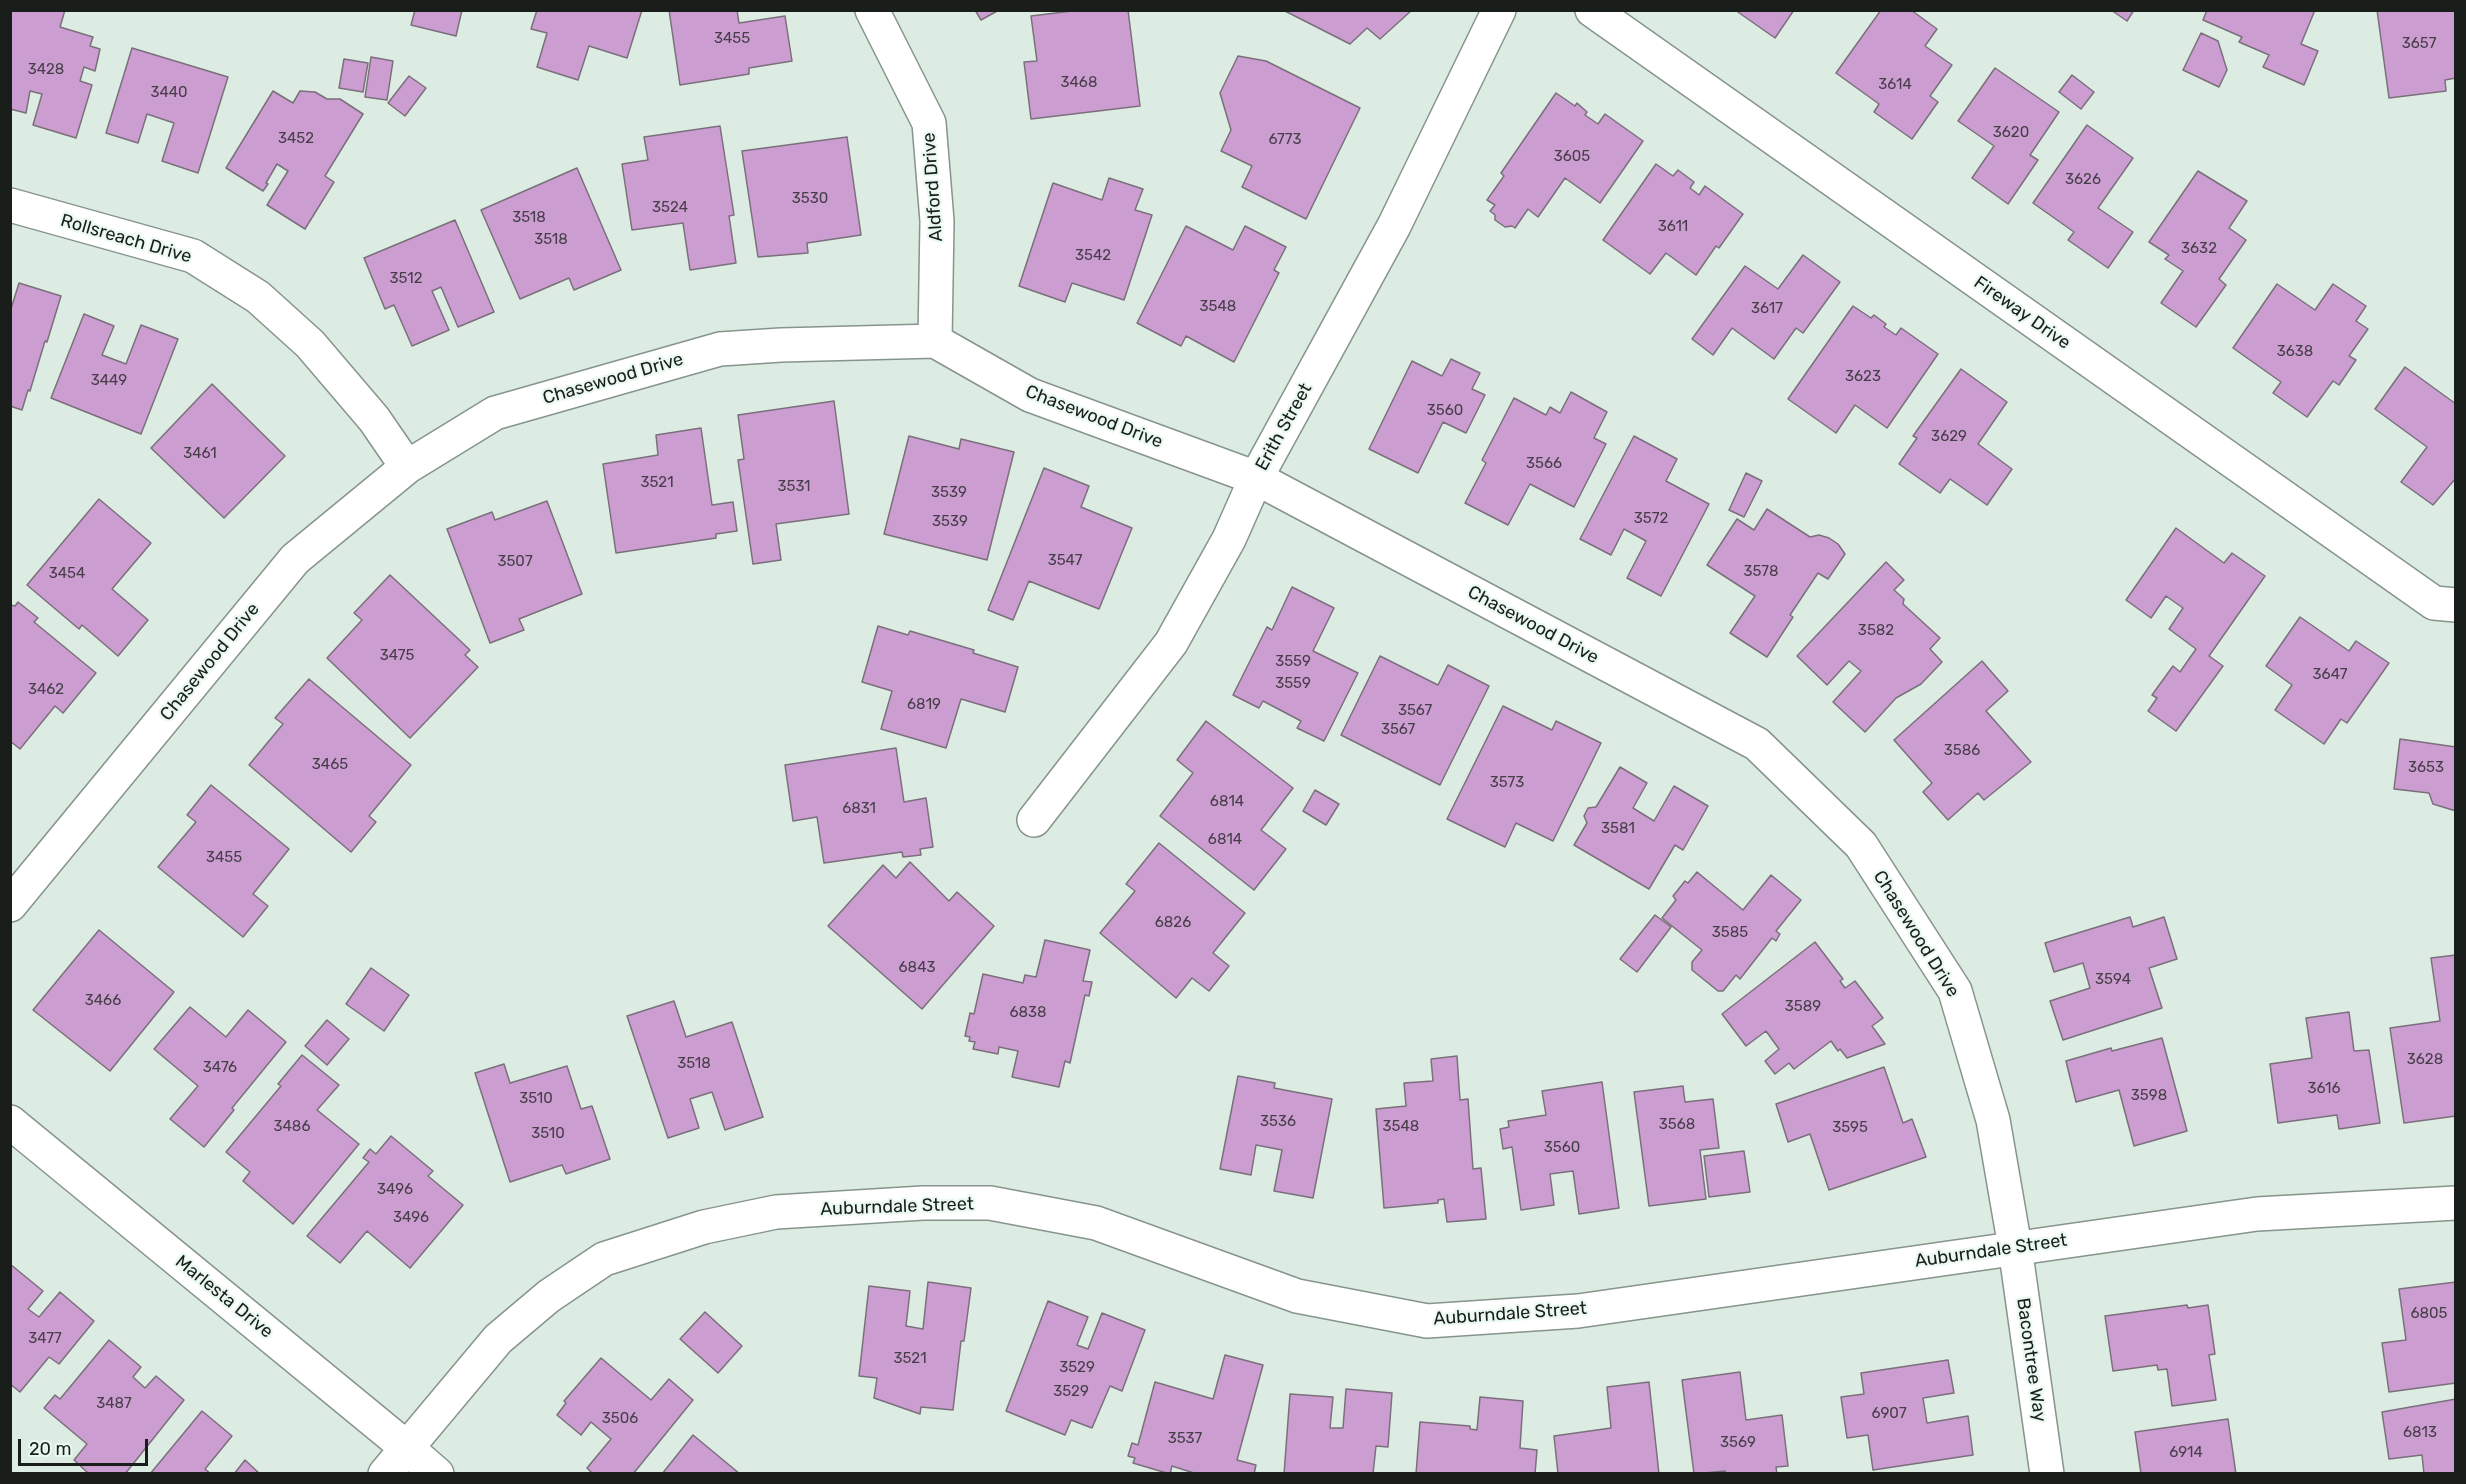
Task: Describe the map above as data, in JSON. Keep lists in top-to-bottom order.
{
  "streets": {
    "street": [
      "Aldford Drive",
      "Rollsreach Drive",
      "Fireway Drive",
      "Chasewood Drive",
      "Erith Street",
      "Auburndale Street",
      "Marlesta Drive",
      "Bacontree Way"
    ]
  },
  "crossings": [
    ["Aldford Drive", "Chasewood Drive"],
    ["Rollsreach Drive", "Chasewood Drive"],
    ["Chasewood Drive", "Erith Street"],
    ["Chasewood Drive", "Auburndale Street"],
    ["Chasewood Drive", "Bacontree Way"],
    ["Auburndale Street", "Marlesta Drive"],
    ["Auburndale Street", "Bacontree Way"]
  ],
  "house_numbers": [
    "3455",
    "3657",
    "3428",
    "3468",
    "3614",
    "3440",
    "3620",
    "3452",
    "6773",
    "3605",
    "3626",
    "3530",
    "3524",
    "3518",
    "3611",
    "3518",
    "3632",
    "3542",
    "3512",
    "3548",
    "3617",
    "3638",
    "3623",
    "3449",
    "3560",
    "3629",
    "3461",
    "3566",
    "3521",
    "3531",
    "3539",
    "3572",
    "3539",
    "3547",
    "3507",
    "3578",
    "3454",
    "3582",
    "3475",
    "3559",
    "3647",
    "3559",
    "3462",
    "6819",
    "3567",
    "3567",
    "3586",
    "3465",
    "3653",
    "3573",
    "6814",
    "6831",
    "3581",
    "6814",
    "3455",
    "6826",
    "3585",
    "6843",
    "3594",
    "3466",
    "3589",
    "6838",
    "3628",
    "3518",
    "3476",
    "3616",
    "3598",
    "3510",
    "3536",
    "3568",
    "3486",
    "3548",
    "3595",
    "3510",
    "3560",
    "3496",
    "3496",
    "6805",
    "3477",
    "3521",
    "3529",
    "3529",
    "3487",
    "6907",
    "3506",
    "6813",
    "3537",
    "3569",
    "6914"
  ],
  "scale_bar": "20 m"
}
